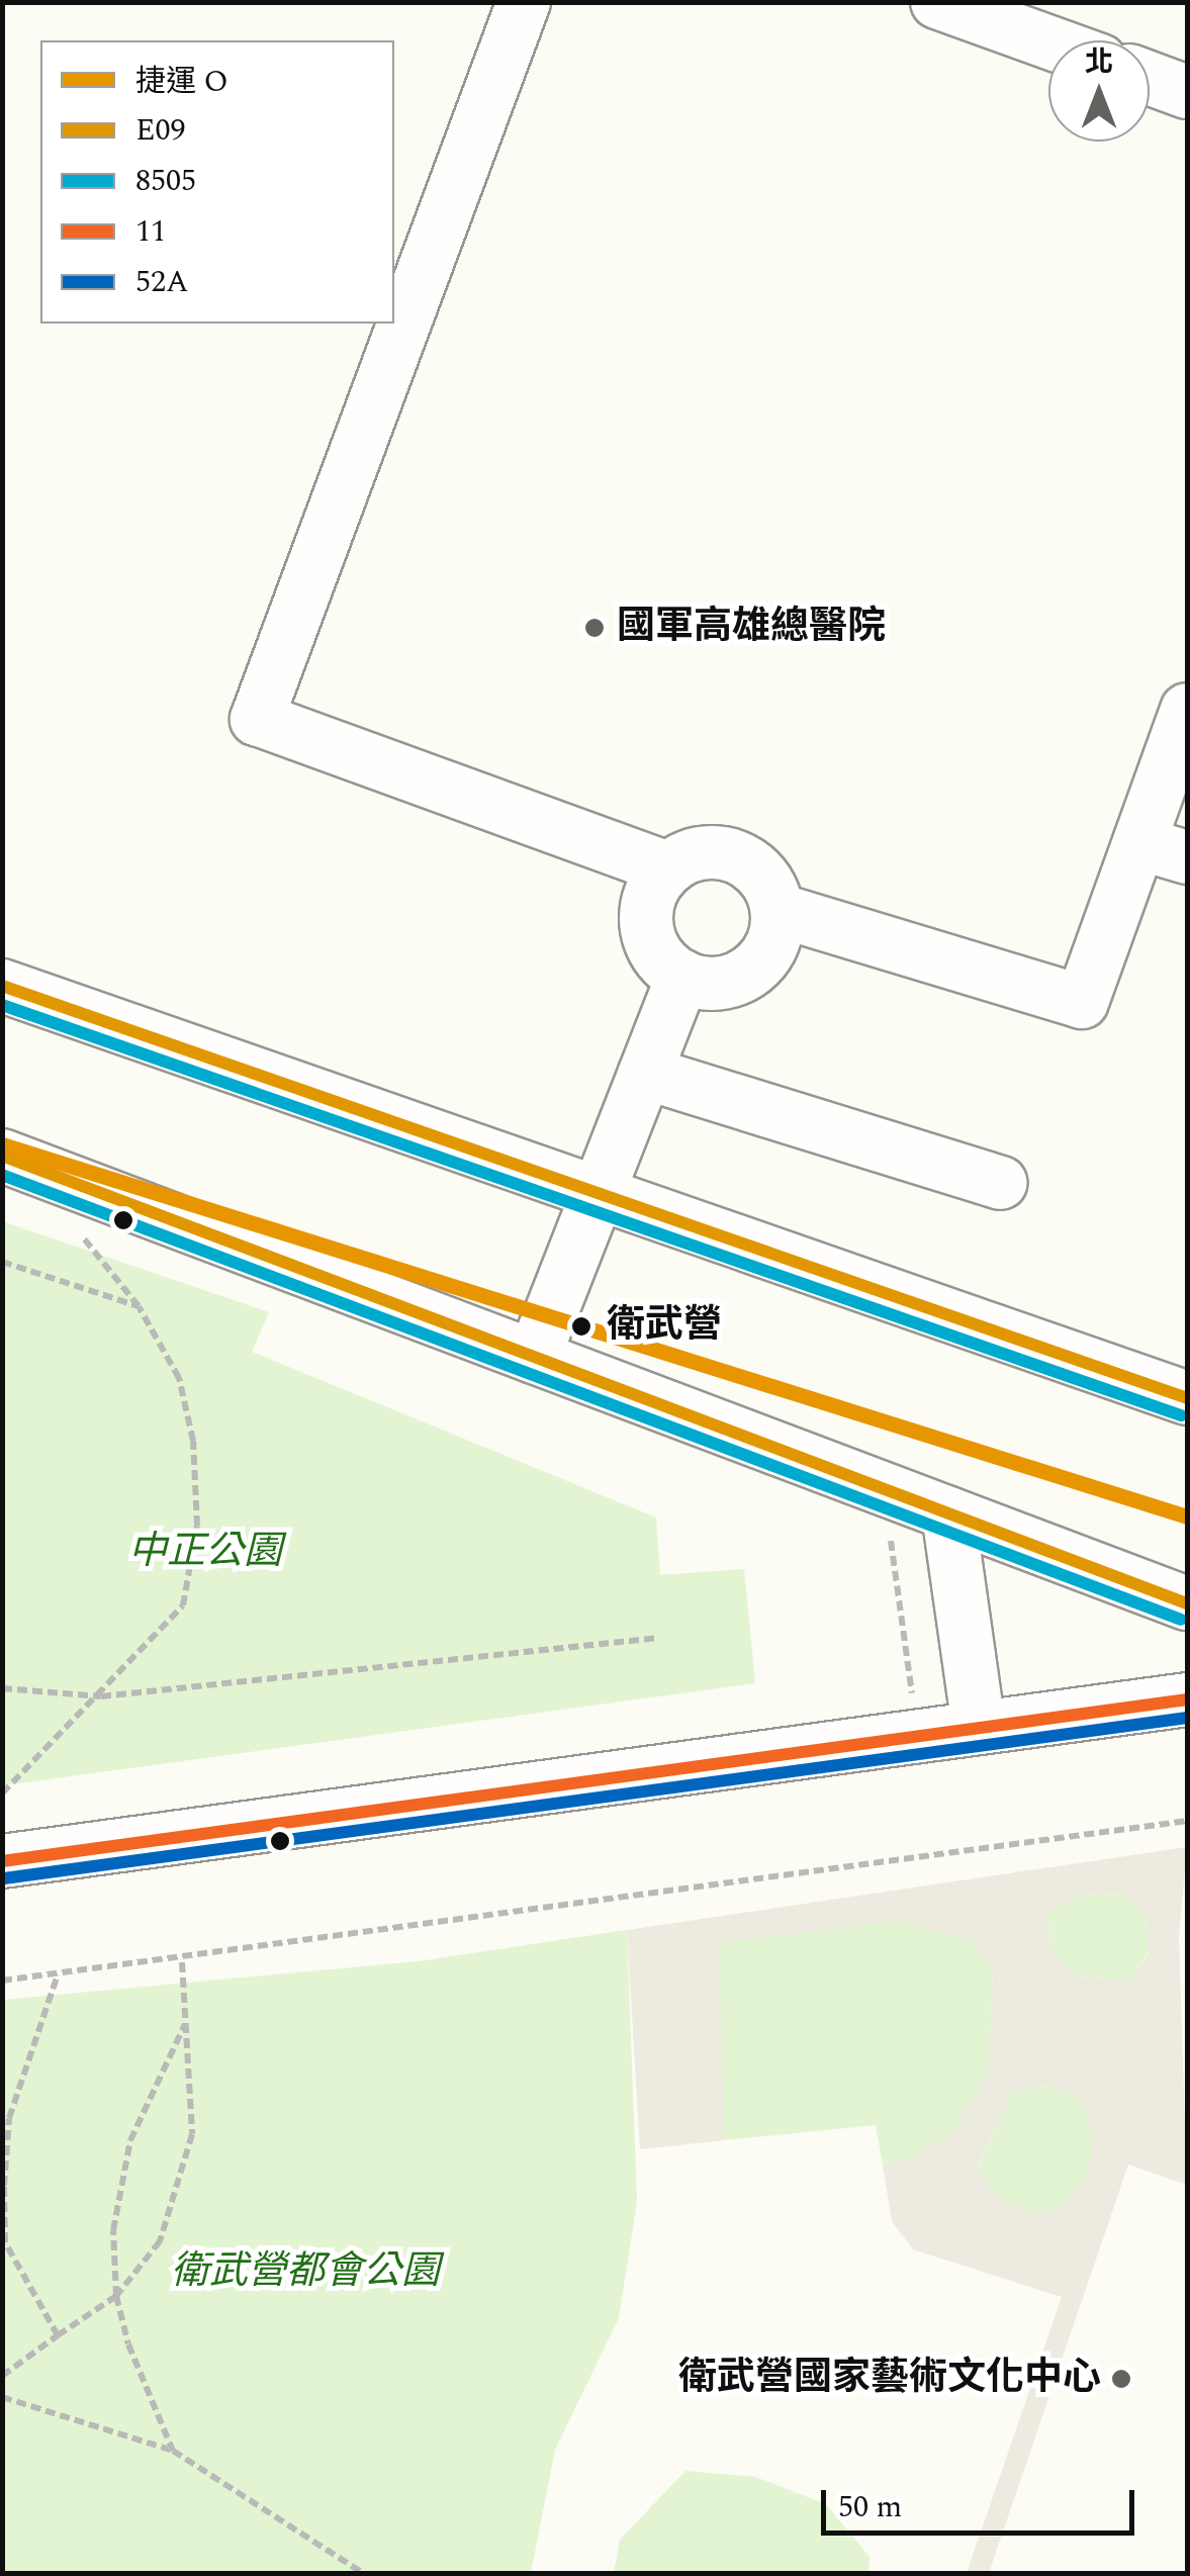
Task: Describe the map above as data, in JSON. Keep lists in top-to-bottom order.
{
  "parks": ["中正公園", "衛武營都會公園"],
  "places": ["國軍高雄總醫院", "衛武營", "衛武營國家藝術文化中心"],
  "lines": [
    "transit line E09",
    "transit line 8505",
    "metro line O",
    "transit line 11",
    "transit line 52A"
  ],
  "legend": [
    "捷運 O",
    "E09",
    "8505",
    "11",
    "52A"
  ],
  "scale_bar": "50 m",
  "north": "top"
}
